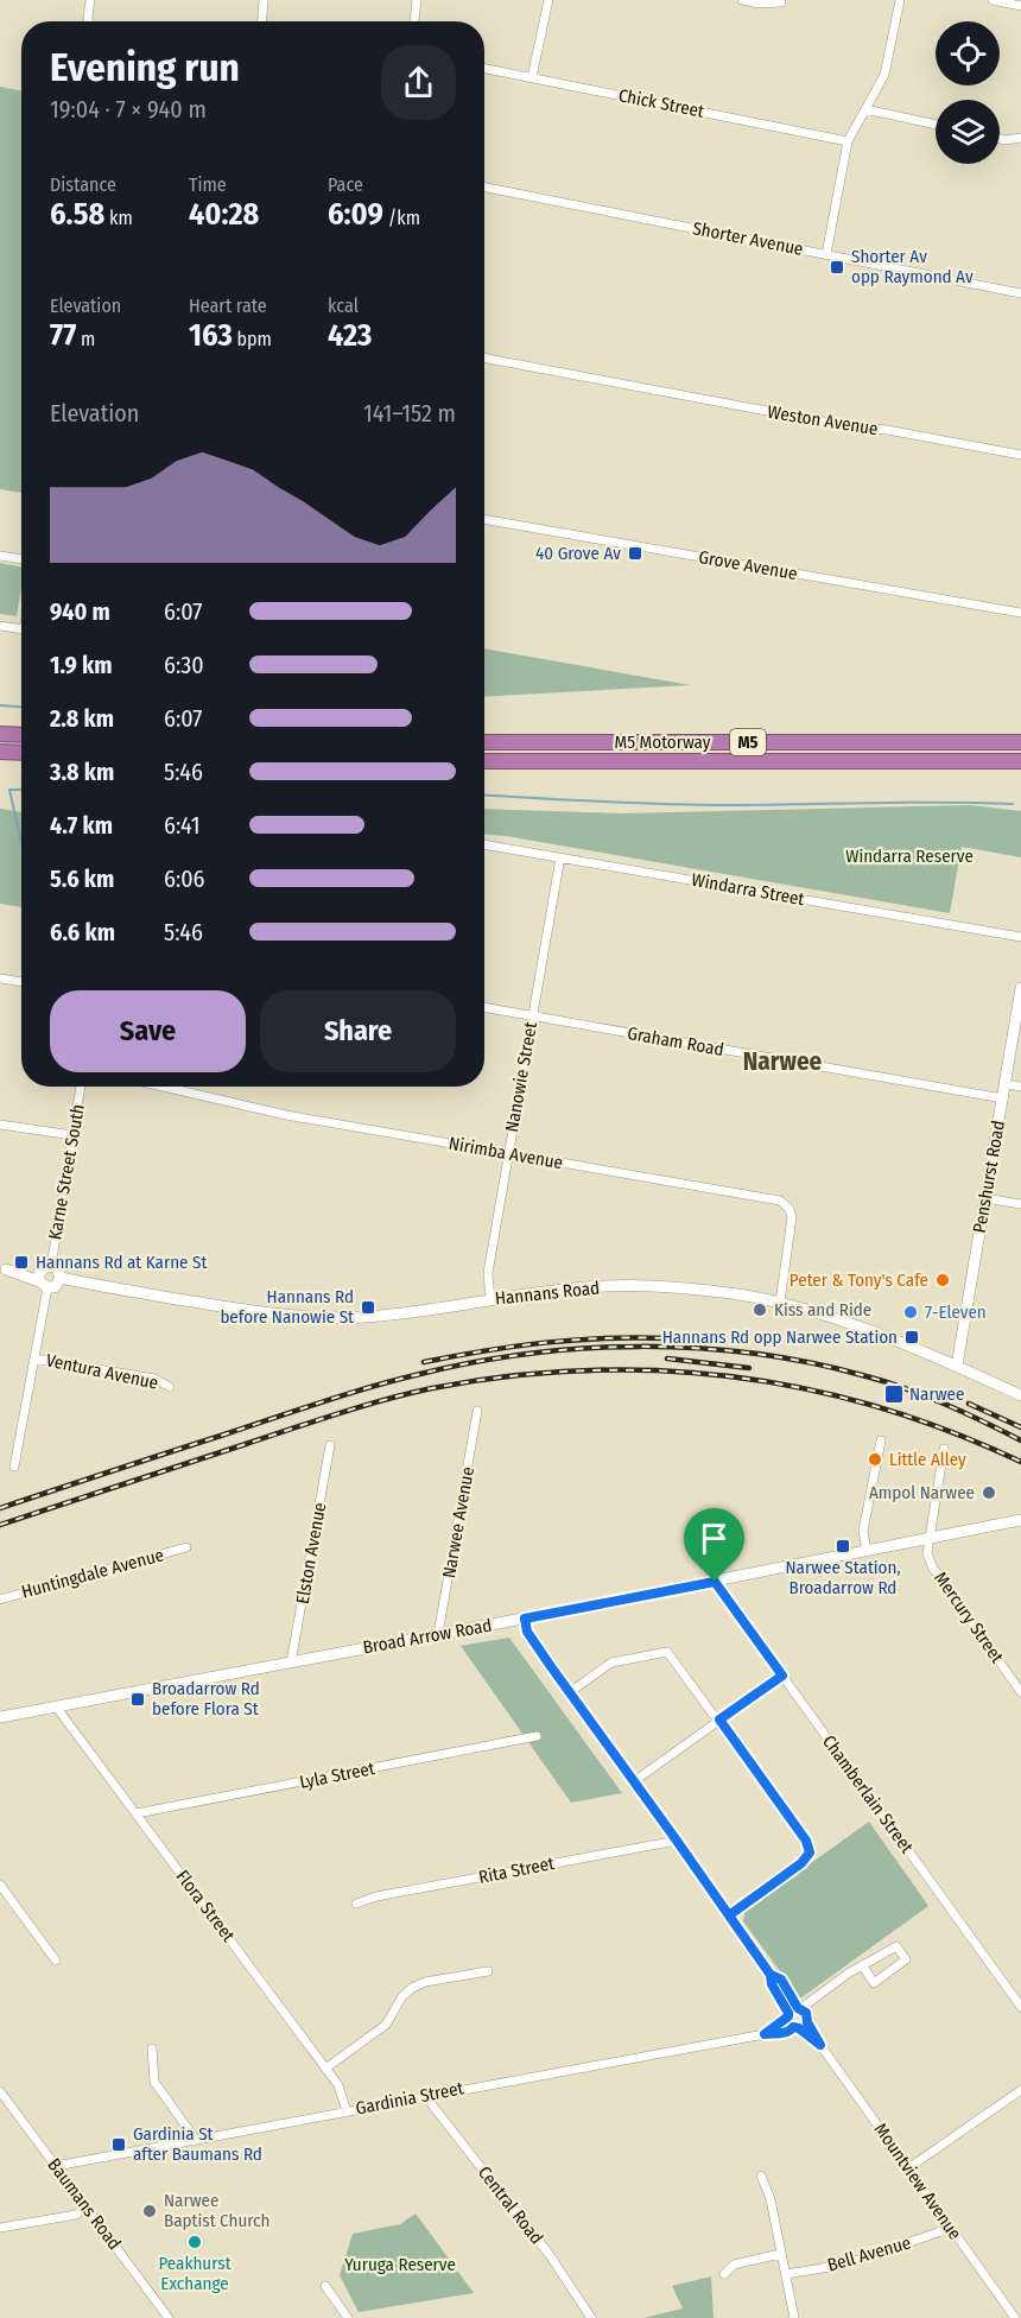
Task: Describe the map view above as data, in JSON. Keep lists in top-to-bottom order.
{
  "streets": {
    "highway": ["M5 Motorway", "M5"],
    "street": [
      "Chick Street",
      "Shorter Avenue",
      "Weston Avenue",
      "Grove Avenue",
      "Windarra Street",
      "Graham Road",
      "Nanowie Street",
      "Nirimba Avenue",
      "Karne Street South",
      "Penshurst Road",
      "Hannans Road",
      "Ventura Avenue",
      "Narwee Avenue",
      "Elston Avenue",
      "Huntingdale Avenue",
      "Mercury Street",
      "Broad Arrow Road",
      "Lyla Street",
      "Chamberlain Street",
      "Rita Street",
      "Flora Street",
      "Gardinia Street",
      "Mountview Avenue",
      "Baumans Road",
      "Central Road",
      "Bell Avenue"
    ]
  },
  "crossings": [
    ["Windarra Street", "Nanowie Street"],
    ["Graham Road", "Nanowie Street"],
    ["Graham Road", "Penshurst Road"],
    ["Nanowie Street", "Nirimba Avenue"],
    ["Nanowie Street", "Hannans Road"],
    ["Nirimba Avenue", "Hannans Road"],
    ["Karne Street South", "Hannans Road"],
    ["Karne Street South", "Ventura Avenue"],
    ["Penshurst Road", "Hannans Road"],
    ["Narwee Avenue", "Broad Arrow Road"],
    ["Elston Avenue", "Broad Arrow Road"],
    ["Mercury Street", "Broad Arrow Road"],
    ["Broad Arrow Road", "Chamberlain Street"],
    ["Broad Arrow Road", "Flora Street"],
    ["Lyla Street", "Flora Street"],
    ["Flora Street", "Gardinia Street"],
    ["Gardinia Street", "Mountview Avenue"],
    ["Gardinia Street", "Baumans Road"],
    ["Gardinia Street", "Central Road"],
    ["Mountview Avenue", "Bell Avenue"]
  ],
  "districts": ["Narwee"],
  "parks": ["Windarra Reserve", "Yuruga Reserve"],
  "places": {
    "transit": [
      "Shorter Av opp Raymond Av",
      "40 Grove Av",
      "Hannans Rd at Karne St",
      "Hannans Rd before Nanowie St",
      "Hannans Rd opp Narwee Station",
      "Narwee",
      "Narwee Station, Broadarrow Rd",
      "Broadarrow Rd before Flora St",
      "Gardinia St after Baumans Rd"
    ],
    "other": [
      "Peter & Tony's Cafe",
      "Kiss and Ride",
      "7-Eleven",
      "Little Alley",
      "Ampol Narwee",
      "Narwee Baptist Church",
      "Peakhurst Exchange"
    ]
  },
  "page": {
    "heading": ["Evening run", "19:04 · 7 × 940 m"],
    "stats": [
      ["Distance", "6.58 km"],
      ["Time", "40:28"],
      ["Pace", "6:09 /km"],
      ["Elevation", "77 m"],
      ["Heart rate", "163 bpm"],
      ["kcal", "423"]
    ],
    "chart": ["Elevation", "141–152 m"],
    "list": [
      {
        "name": "940 m",
        "note": "6:07"
      },
      {
        "name": "1.9 km",
        "note": "6:30"
      },
      {
        "name": "2.8 km",
        "note": "6:07"
      },
      {
        "name": "3.8 km",
        "note": "5:46"
      },
      {
        "name": "4.7 km",
        "note": "6:41"
      },
      {
        "name": "5.6 km",
        "note": "6:06"
      },
      {
        "name": "6.6 km",
        "note": "5:46"
      }
    ],
    "buttons": ["Save", "Share"]
  }
}
